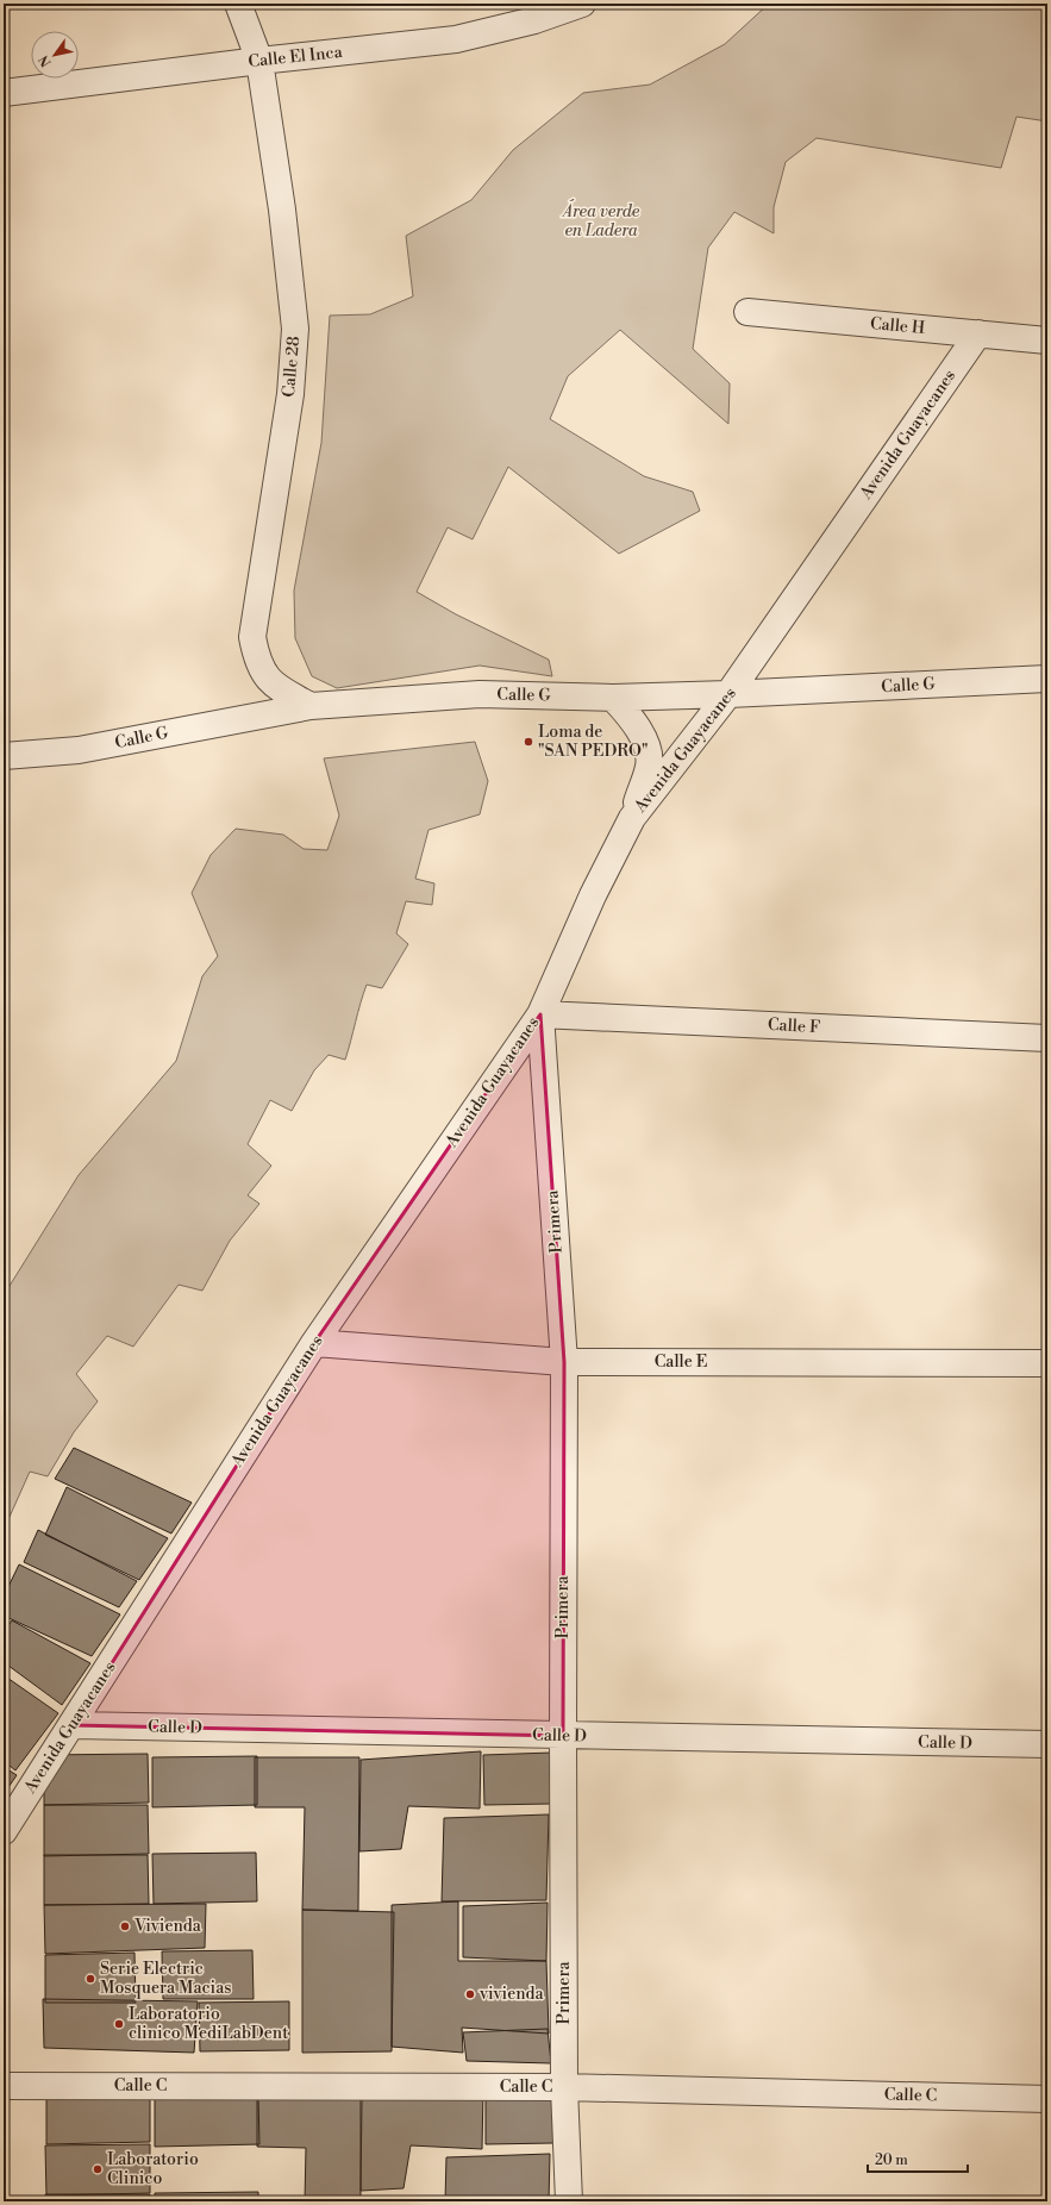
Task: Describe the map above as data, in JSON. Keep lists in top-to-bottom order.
{
  "streets": {
    "street": [
      "Calle El Inca",
      "Calle H",
      "Calle 28",
      "Avenida Guayacanes",
      "Calle G",
      "Calle F",
      "Primera",
      "Calle E",
      "Calle D",
      "Calle C"
    ]
  },
  "crossings": [
    ["Calle El Inca", "Calle 28"],
    ["Calle H", "Avenida Guayacanes"],
    ["Calle 28", "Calle G"],
    ["Avenida Guayacanes", "Calle G"],
    ["Avenida Guayacanes", "Calle F"],
    ["Avenida Guayacanes", "Primera"],
    ["Avenida Guayacanes", "Calle E"],
    ["Avenida Guayacanes", "Calle D"],
    ["Calle F", "Primera"],
    ["Primera", "Calle E"],
    ["Primera", "Calle D"],
    ["Primera", "Calle C"]
  ],
  "parks": ["Área verde en Ladera"],
  "places": [
    "Loma de \"SAN PEDRO\"",
    "Vivienda",
    "Serie Electric Mosquera Macias",
    "vivienda",
    "Laboratorio clinico MediLabDent",
    "Laboratorio Clinico"
  ],
  "scale_bar": "20 m",
  "north": "bottom left"
}
